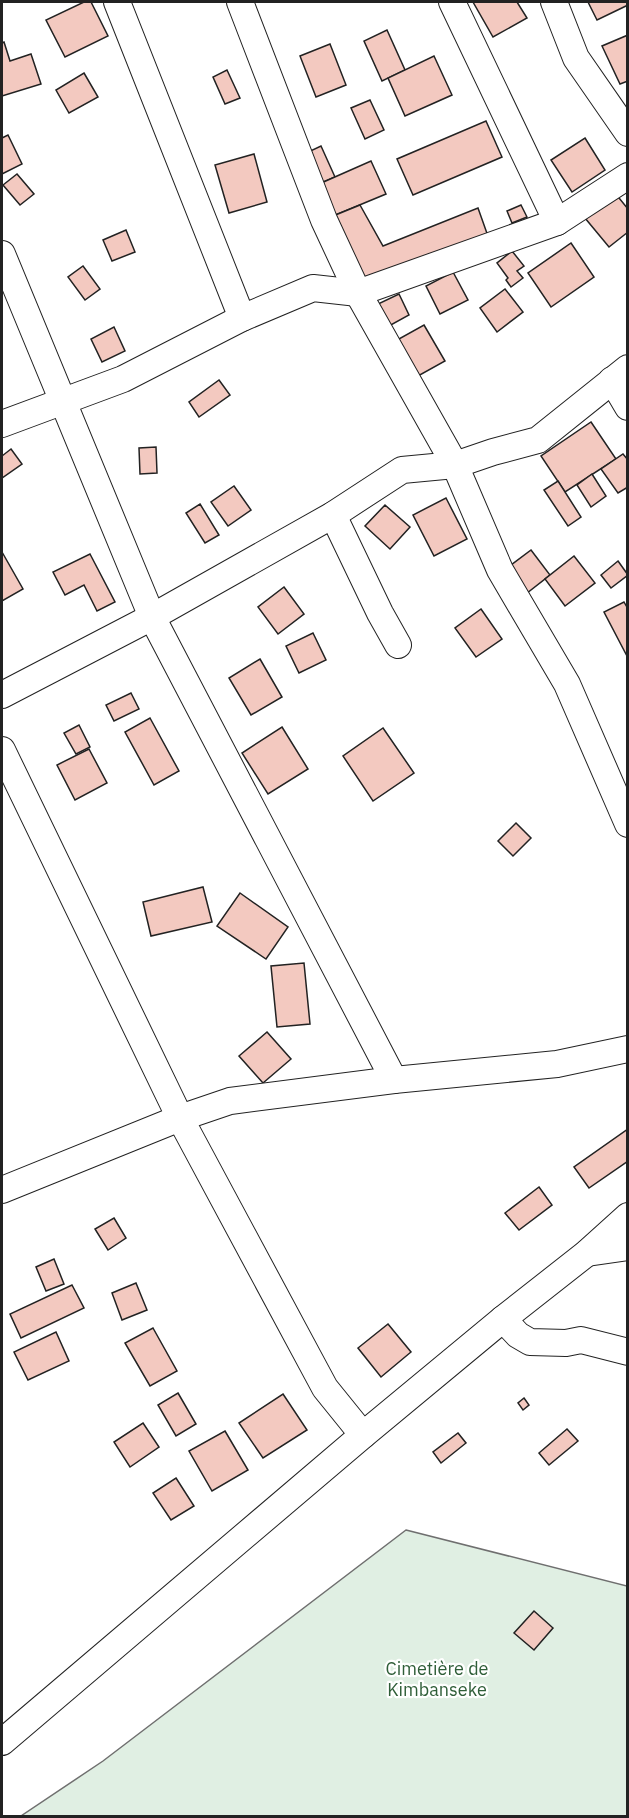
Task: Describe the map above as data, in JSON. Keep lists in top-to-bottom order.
{
  "parks": ["Cimetière de Kimbanseke"]
}
